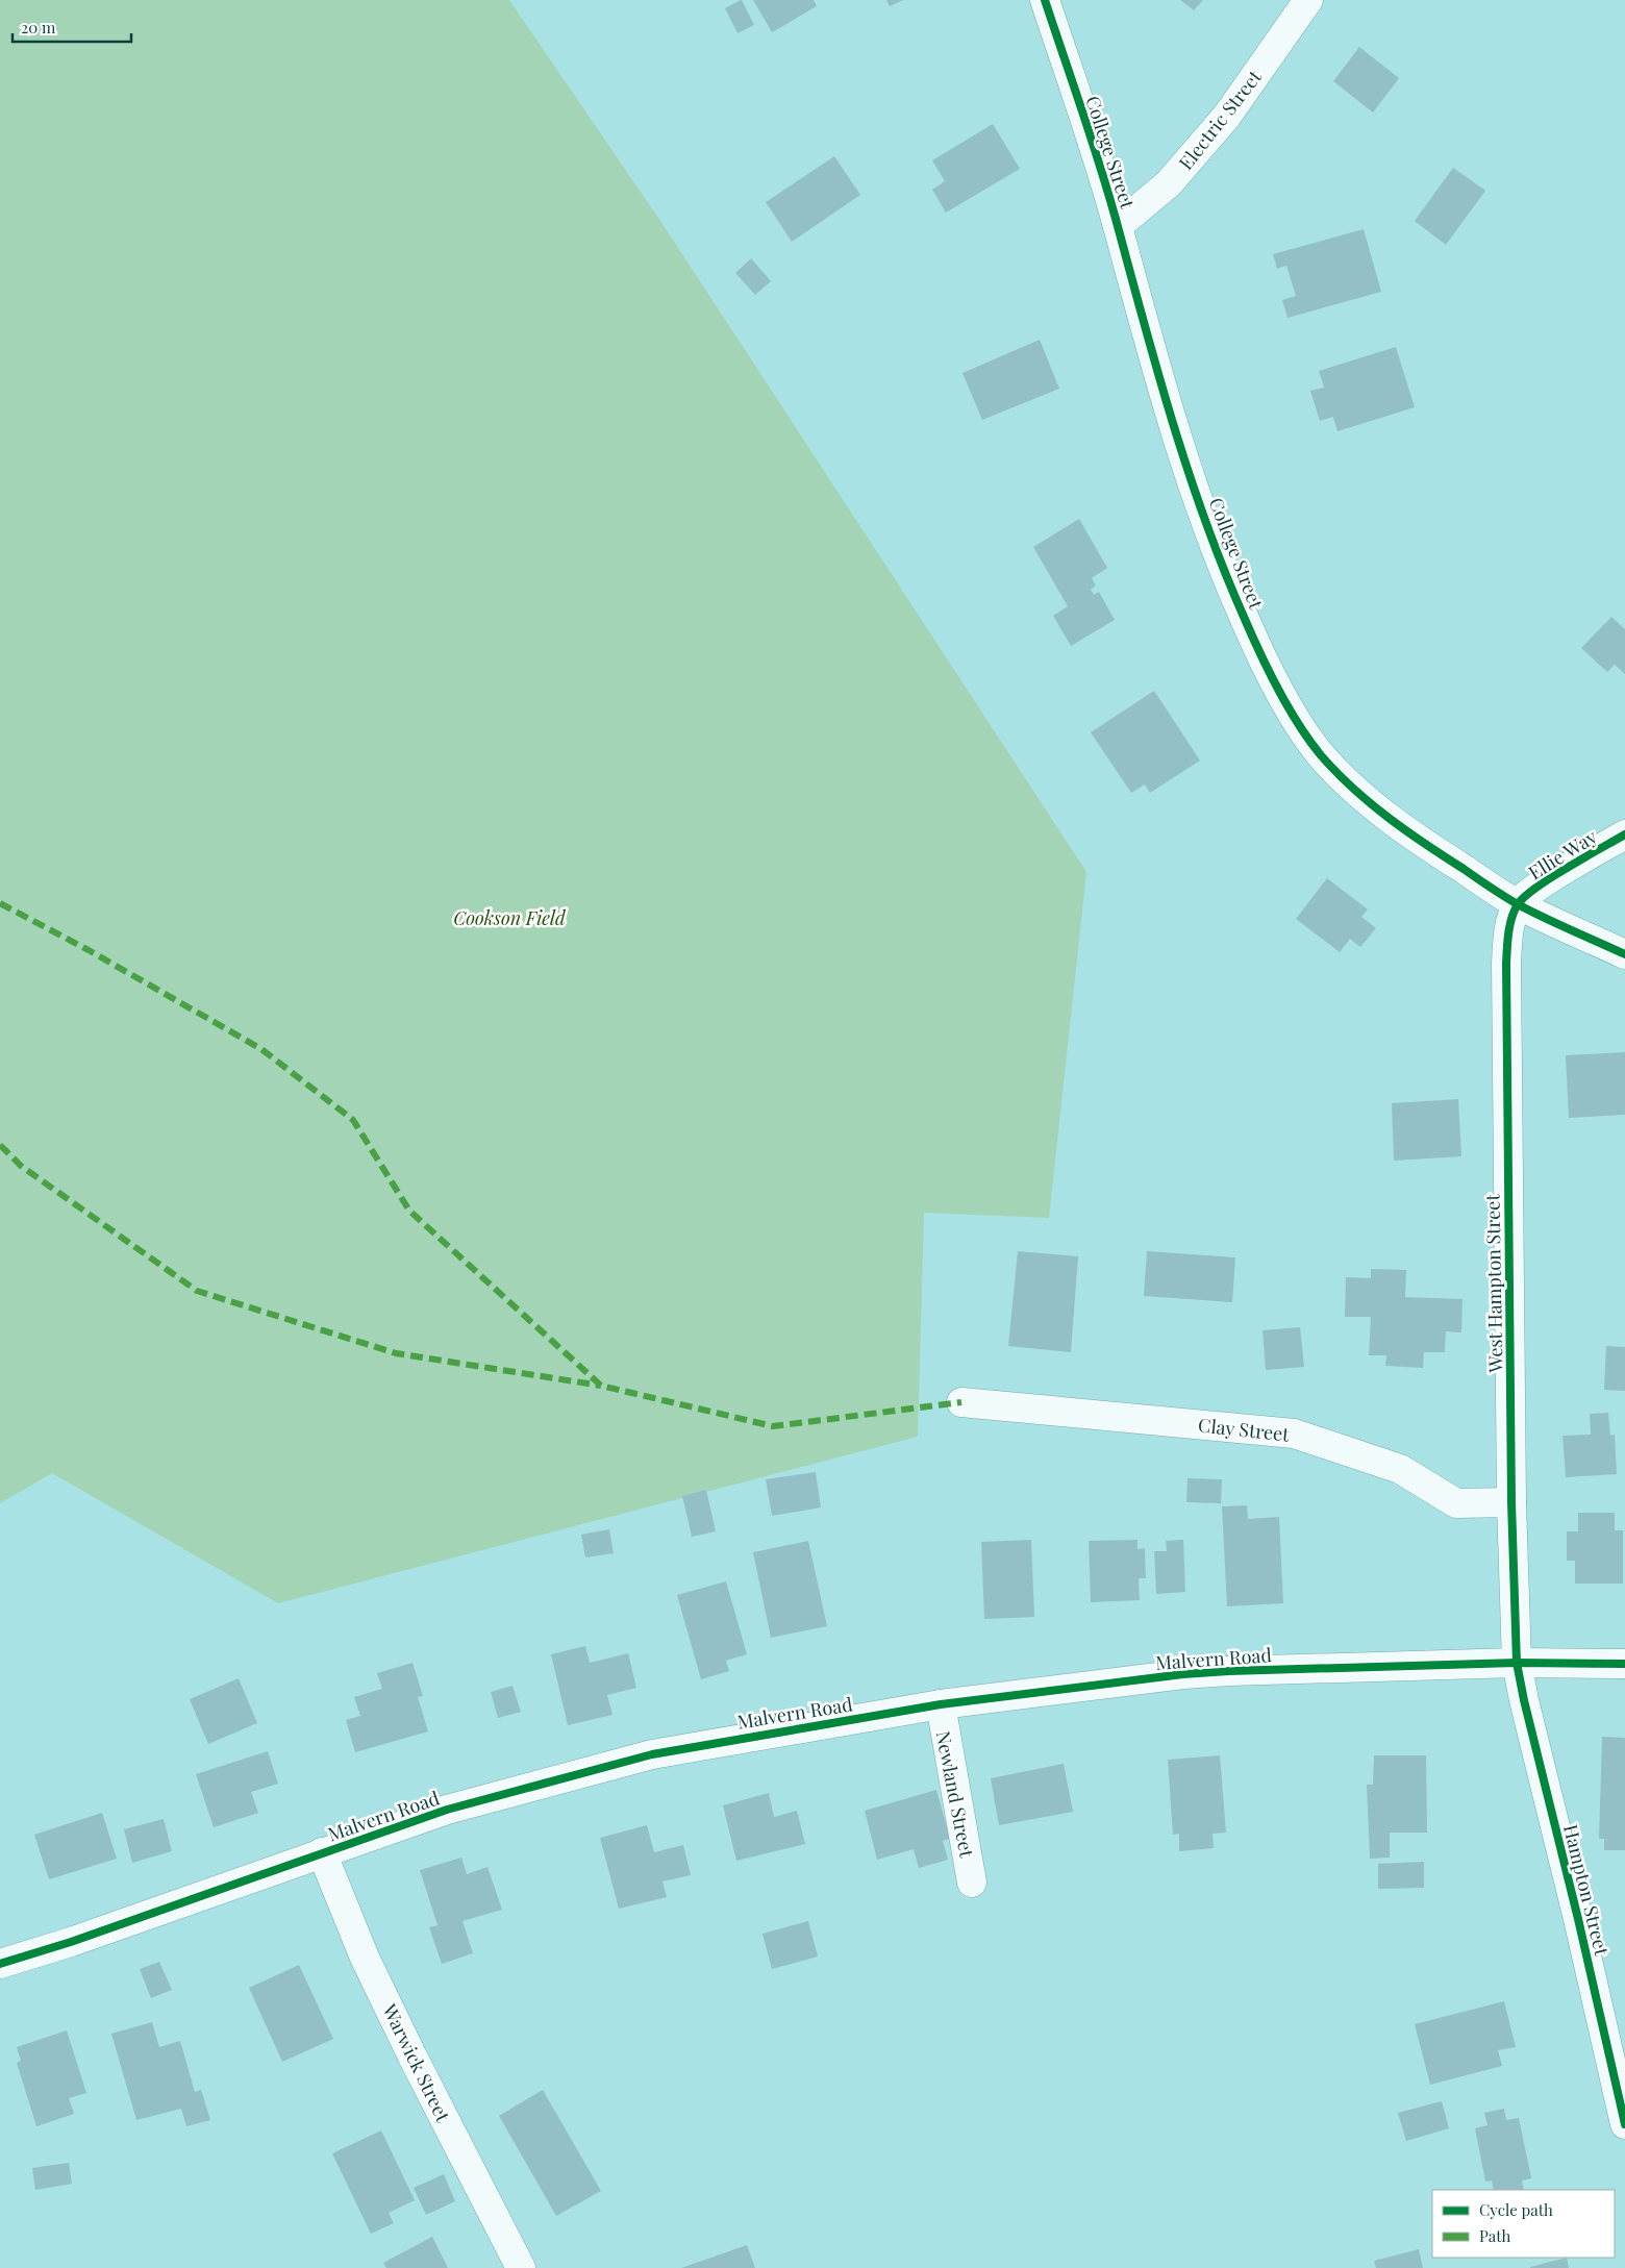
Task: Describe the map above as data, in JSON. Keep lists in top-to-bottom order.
{
  "streets": {
    "street": [
      "Electric Street",
      "College Street",
      "Ellie Way",
      "West Hampton Street",
      "Clay Street",
      "Malvern Road",
      "Newland Street",
      "Hampton Street",
      "Warwick Street"
    ]
  },
  "crossings": [
    ["Electric Street", "College Street"],
    ["College Street", "Ellie Way"],
    ["College Street", "West Hampton Street"],
    ["Ellie Way", "West Hampton Street"],
    ["West Hampton Street", "Clay Street"],
    ["West Hampton Street", "Malvern Road"],
    ["West Hampton Street", "Hampton Street"],
    ["Malvern Road", "Newland Street"],
    ["Malvern Road", "Hampton Street"],
    ["Malvern Road", "Warwick Street"]
  ],
  "parks": ["Cookson Field"],
  "legend": ["Cycle path", "Path"],
  "scale_bar": "20 m"
}
